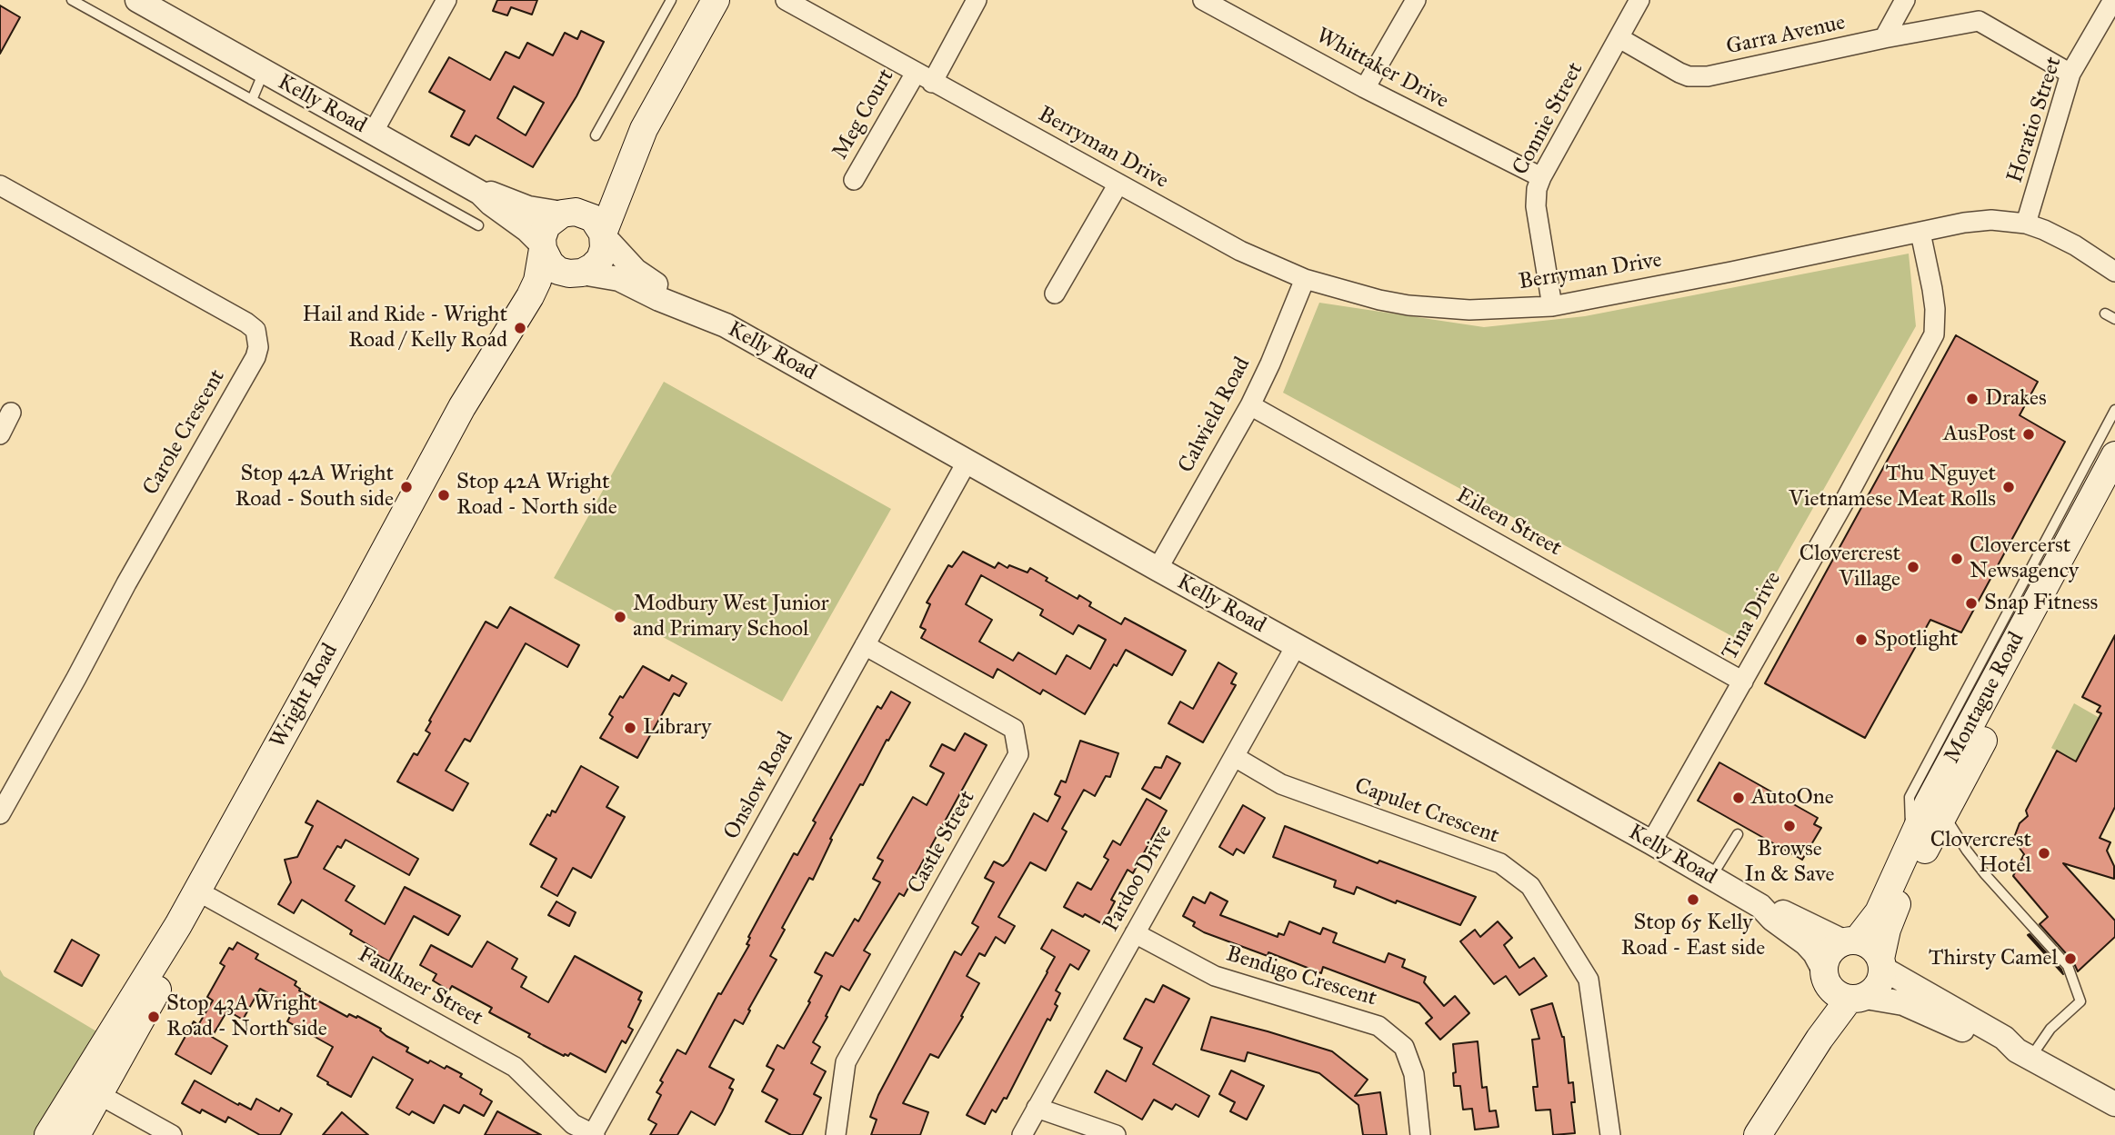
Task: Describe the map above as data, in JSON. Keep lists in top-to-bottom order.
{
  "streets": {
    "main road": ["Wright Road", "Montague Road"],
    "street": [
      "Garra Avenue",
      "Whittaker Drive",
      "Kelly Road",
      "Meg Court",
      "Connie Street",
      "Horatio Street",
      "Berryman Drive",
      "Calwield Road",
      "Carole Crescent",
      "Eileen Street",
      "Tina Drive",
      "Onslow Road",
      "Capulet Crescent",
      "Castle Street",
      "Pardoo Drive",
      "Bendigo Crescent",
      "Faulkner Street"
    ]
  },
  "crossings": [
    ["Garra Avenue", "Connie Street"],
    ["Garra Avenue", "Horatio Street"],
    ["Whittaker Drive", "Connie Street"],
    ["Kelly Road", "Calwield Road"],
    ["Kelly Road", "Tina Drive"],
    ["Kelly Road", "Wright Road"],
    ["Kelly Road", "Montague Road"],
    ["Kelly Road", "Onslow Road"],
    ["Kelly Road", "Pardoo Drive"],
    ["Meg Court", "Berryman Drive"],
    ["Connie Street", "Berryman Drive"],
    ["Horatio Street", "Berryman Drive"],
    ["Berryman Drive", "Calwield Road"],
    ["Berryman Drive", "Tina Drive"],
    ["Calwield Road", "Eileen Street"],
    ["Eileen Street", "Tina Drive"],
    ["Wright Road", "Faulkner Street"],
    ["Onslow Road", "Castle Street"],
    ["Onslow Road", "Faulkner Street"],
    ["Capulet Crescent", "Pardoo Drive"],
    ["Pardoo Drive", "Bendigo Crescent"]
  ],
  "places": [
    "Hail and Ride - Wright Road / Kelly Road",
    "Drakes",
    "AusPost",
    "Stop 42A Wright Road - South side",
    "Thu Nguyet Vietnamese Meat Rolls",
    "Stop 42A Wright Road - North side",
    "Clovercerst Newsagency",
    "Clovercrest Village",
    "Snap Fitness",
    "Modbury West Junior and Primary School",
    "Spotlight",
    "Library",
    "AutoOne",
    "Browse In & Save",
    "Clovercrest Hotel",
    "Stop 65 Kelly Road - East side",
    "Thirsty Camel",
    "Stop 43A Wright Road - North side"
  ]
}
